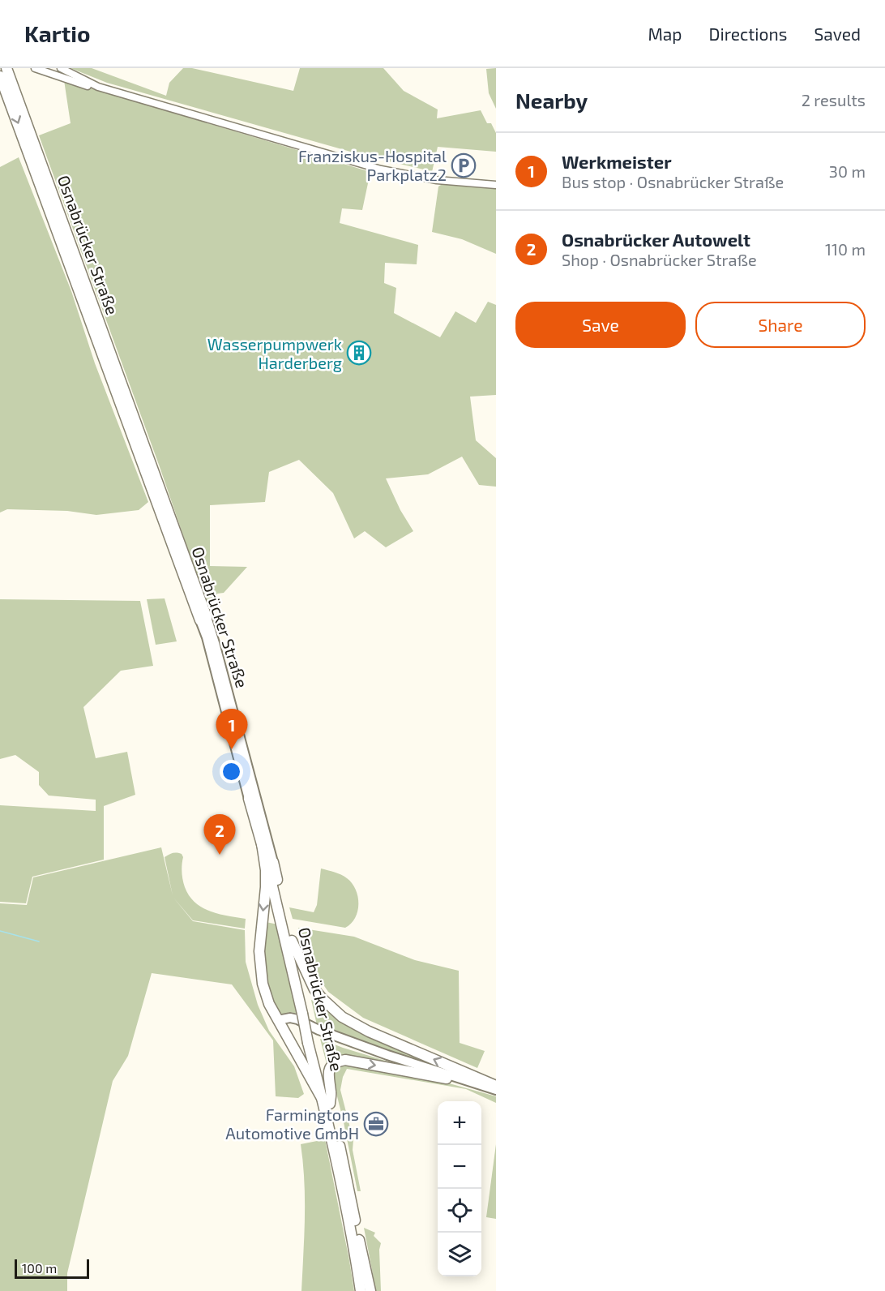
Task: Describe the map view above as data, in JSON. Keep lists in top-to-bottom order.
{
  "streets": {
    "highway": ["Osnabrücker Straße"]
  },
  "places": {
    "parking": ["Franziskus-Hospital Parkplatz2"],
    "building": ["Wasserpumpwerk Harderberg"],
    "office": ["Farmingtons Automotive GmbH"]
  },
  "scale_bar": "100 m",
  "page": {
    "header": "Kartio",
    "nav": ["Map", "Directions", "Saved"],
    "heading": ["Nearby", "2 results"],
    "list": [
      {
        "mark": "1",
        "name": "Werkmeister",
        "note": "Bus stop · Osnabrücker Straße",
        "value": "30 m"
      },
      {
        "mark": "2",
        "name": "Osnabrücker Autowelt",
        "note": "Shop · Osnabrücker Straße",
        "value": "110 m"
      }
    ],
    "buttons": ["Save", "Share"],
    "pins": ["1", "2"],
    "map_buttons": ["+", "−"],
    "scale": "100 m"
  }
}
